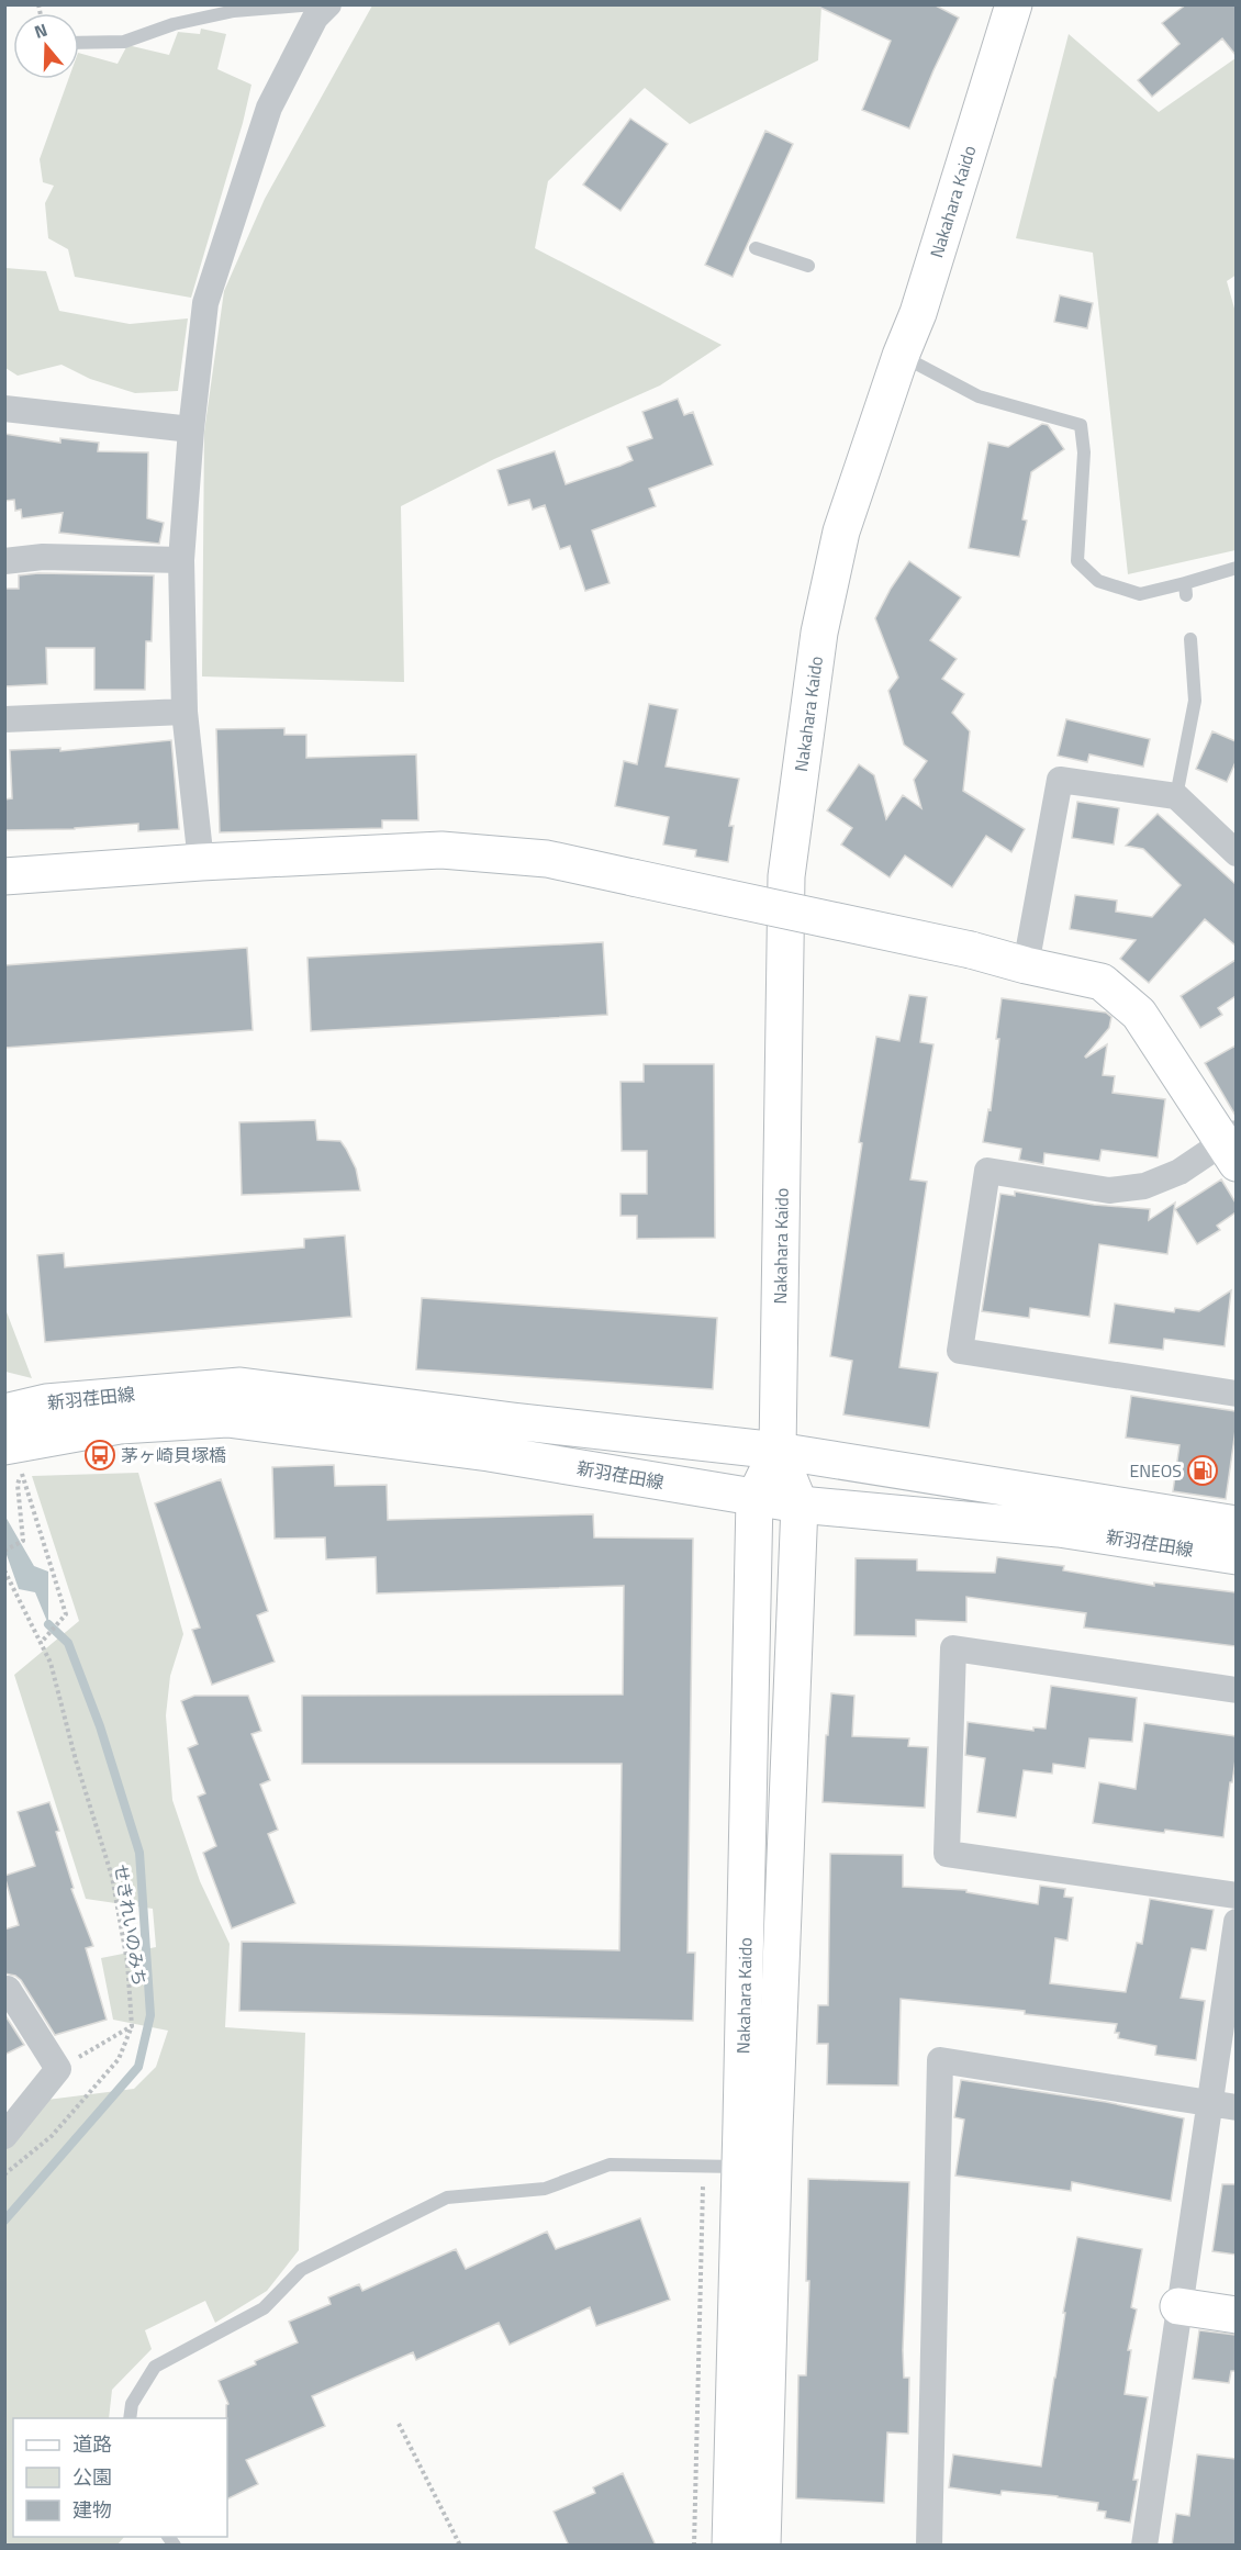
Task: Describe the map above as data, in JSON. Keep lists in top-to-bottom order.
{
  "streets": {
    "street": ["Nakahara Kaido", "新羽荏田線"],
    "path": ["せきれいのみち"]
  },
  "crossings": [
    ["Nakahara Kaido", "新羽荏田線"]
  ],
  "places": {
    "bus stop": ["茅ヶ崎貝塚橋"],
    "fuel station": ["ENEOS"]
  },
  "legend": ["道路", "公園", "建物"],
  "north": "top"
}
